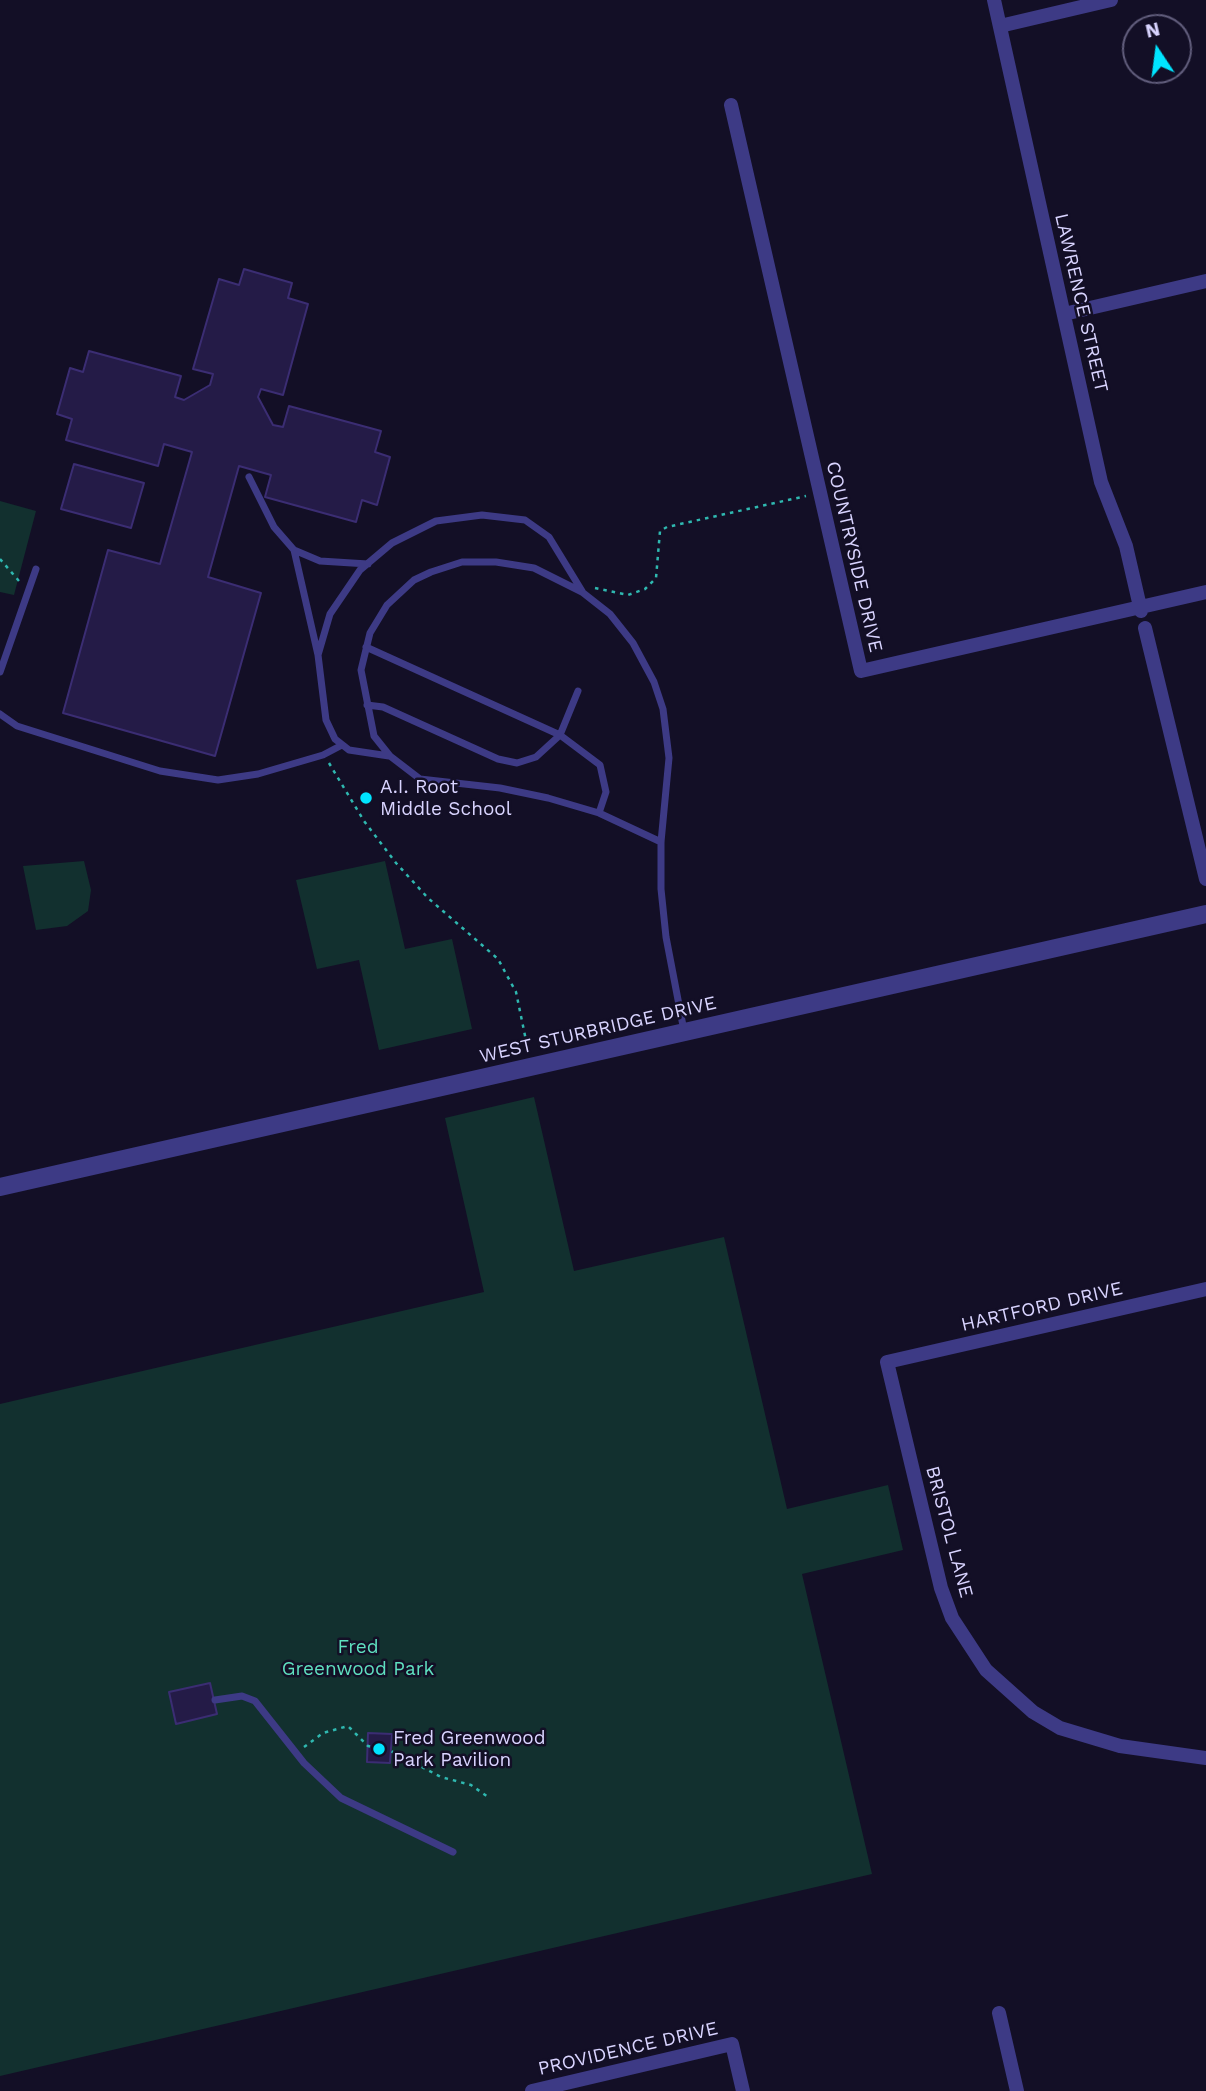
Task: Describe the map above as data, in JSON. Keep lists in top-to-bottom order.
{
  "streets": {
    "street": [
      "LAWRENCE STREET",
      "COUNTRYSIDE DRIVE",
      "WEST STURBRIDGE DRIVE",
      "HARTFORD DRIVE",
      "BRISTOL LANE",
      "PROVIDENCE DRIVE"
    ]
  },
  "crossings": [
    ["LAWRENCE STREET", "COUNTRYSIDE DRIVE"],
    ["HARTFORD DRIVE", "BRISTOL LANE"]
  ],
  "parks": ["Fred Greenwood Park"],
  "places": ["A.I. Root Middle School", "Fred Greenwood Park Pavilion"],
  "north": "top"
}
